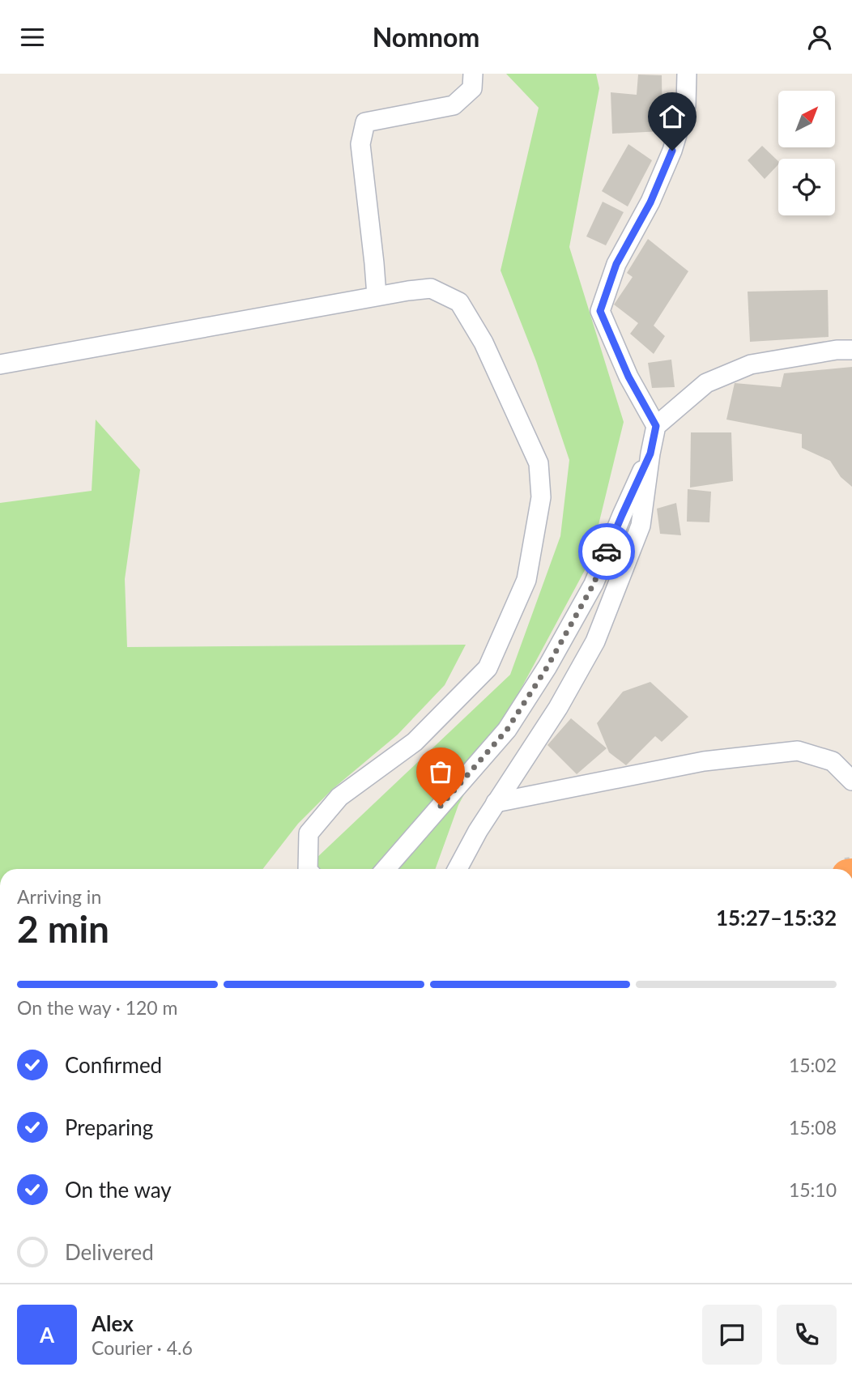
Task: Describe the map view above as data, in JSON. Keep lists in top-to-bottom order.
{
  "north": "top right",
  "page": {
    "header": "Nomnom",
    "heading": ["2 min", "Arriving in", "15:27–15:32"],
    "panel": ["Alex", "Courier · 4.6"],
    "bar": "On the way · 120 m",
    "list": [
      ["Confirmed", "15:02"],
      ["Preparing", "15:08"],
      ["On the way", "15:10"],
      "Delivered"
    ],
    "round": "A"
  }
}
